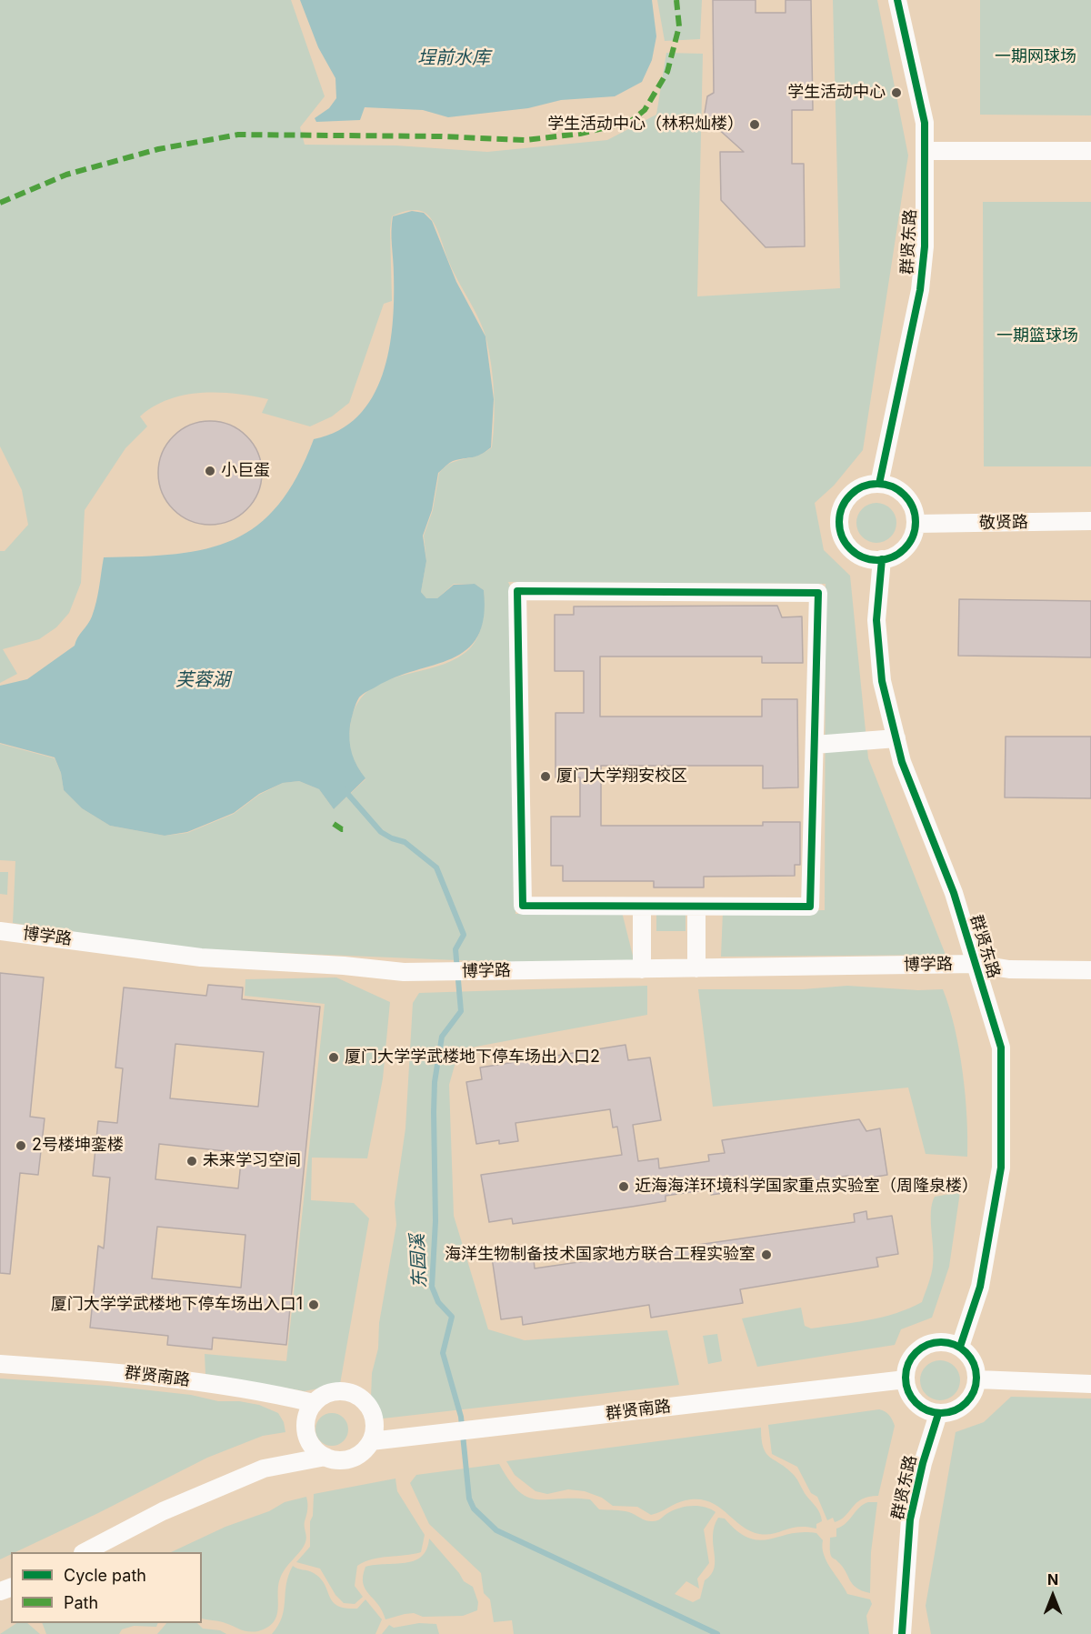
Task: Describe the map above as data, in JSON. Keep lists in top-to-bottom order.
{
  "streets": {
    "street": [
      "群贤东路",
      "敬贤路",
      "博学路",
      "群贤南路"
    ]
  },
  "crossings": [
    ["群贤东路", "敬贤路"],
    ["群贤东路", "博学路"],
    ["群贤东路", "群贤南路"]
  ],
  "water": ["埕前水库", "芙蓉湖", "东园溪"],
  "parks": ["一期网球场", "一期篮球场"],
  "places": [
    "学生活动中心",
    "学生活动中心（林积灿楼）",
    "小巨蛋",
    "厦门大学翔安校区",
    "厦门大学学武楼地下停车场出入口2",
    "2号楼坤銮楼",
    "未来学习空间",
    "近海海洋环境科学国家重点实验室（周隆泉楼）",
    "海洋生物制备技术国家地方联合工程实验室",
    "厦门大学学武楼地下停车场出入口1"
  ],
  "legend": ["Cycle path", "Path"],
  "north": "top"
}
